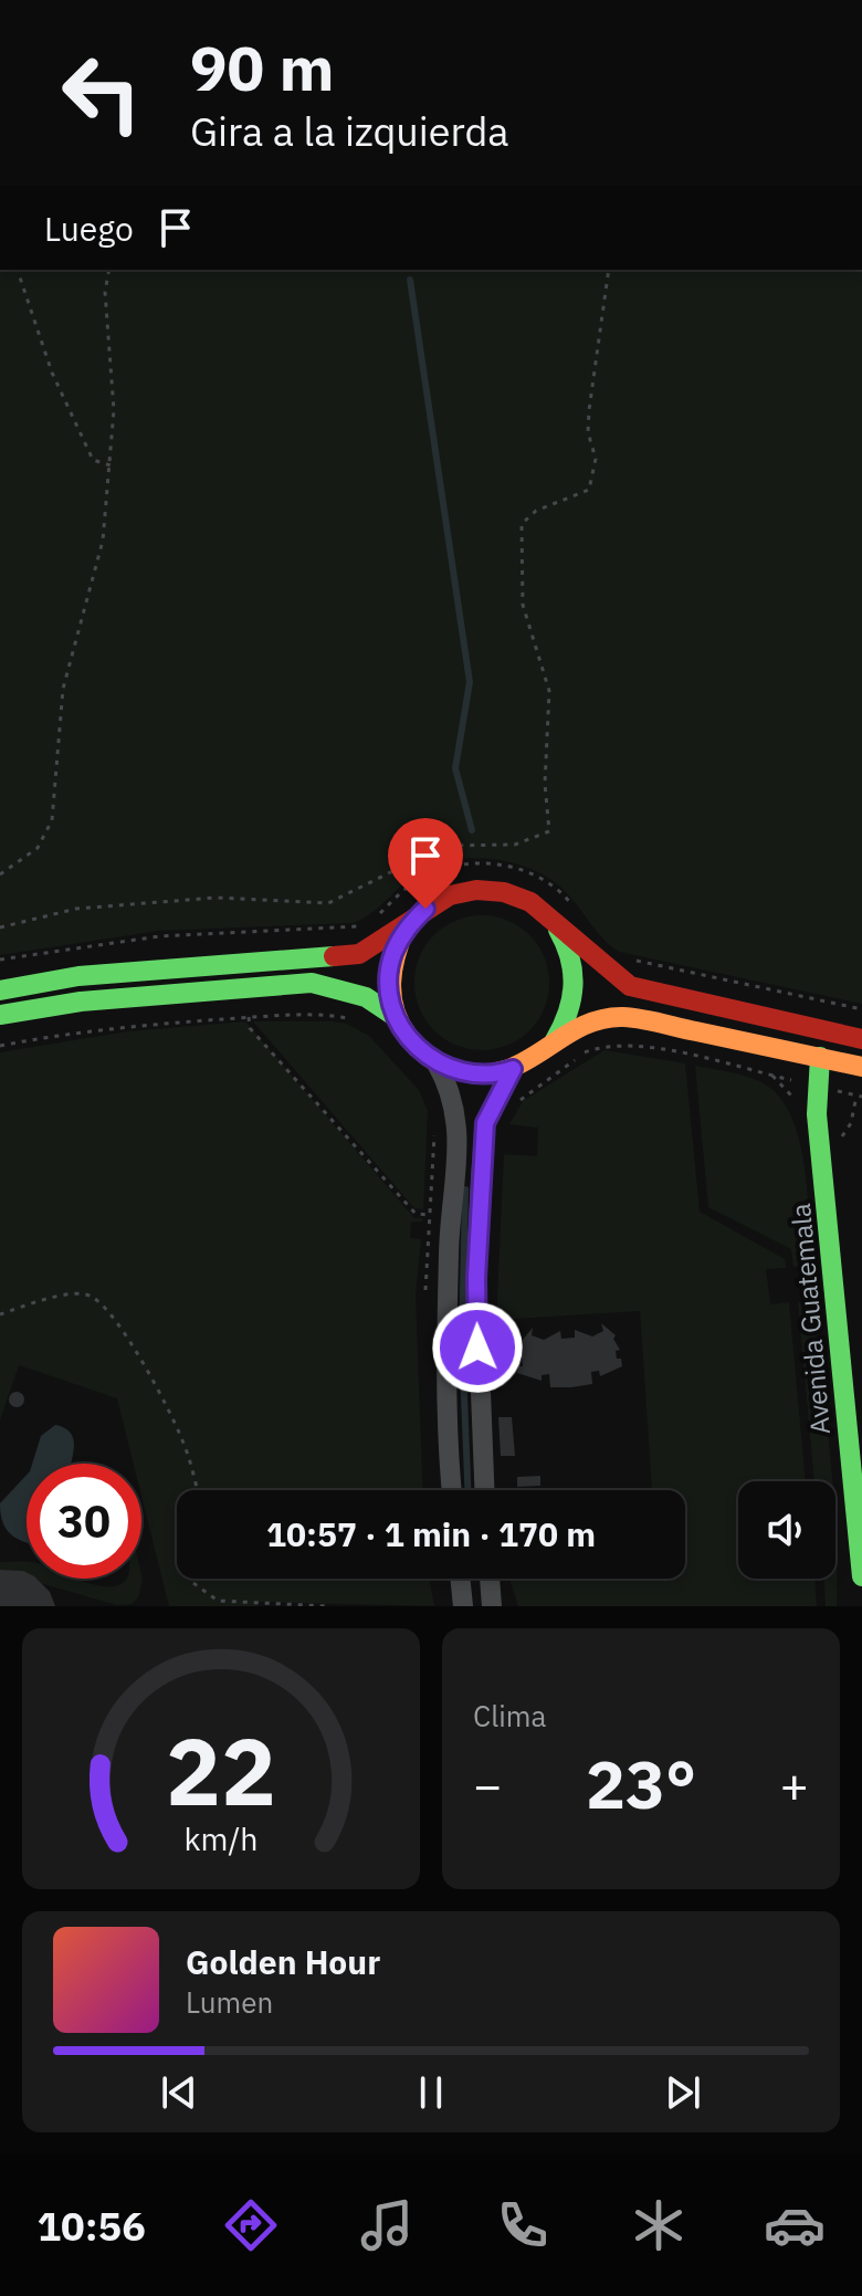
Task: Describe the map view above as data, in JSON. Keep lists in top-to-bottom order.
{
  "streets": {
    "main road": ["Avenida Guatemala"]
  },
  "page": {
    "turn": ["90 m", "Gira a la izquierda"],
    "then": "Luego",
    "limit": "30",
    "trip": "10:57 · 1 min · 170 m",
    "tile": "Clima",
    "heat": ["−", "23°", "+"],
    "song": ["Golden Hour", "Lumen"],
    "tabs": "10:56",
    "gauge": ["22", "km/h"]
  }
}
